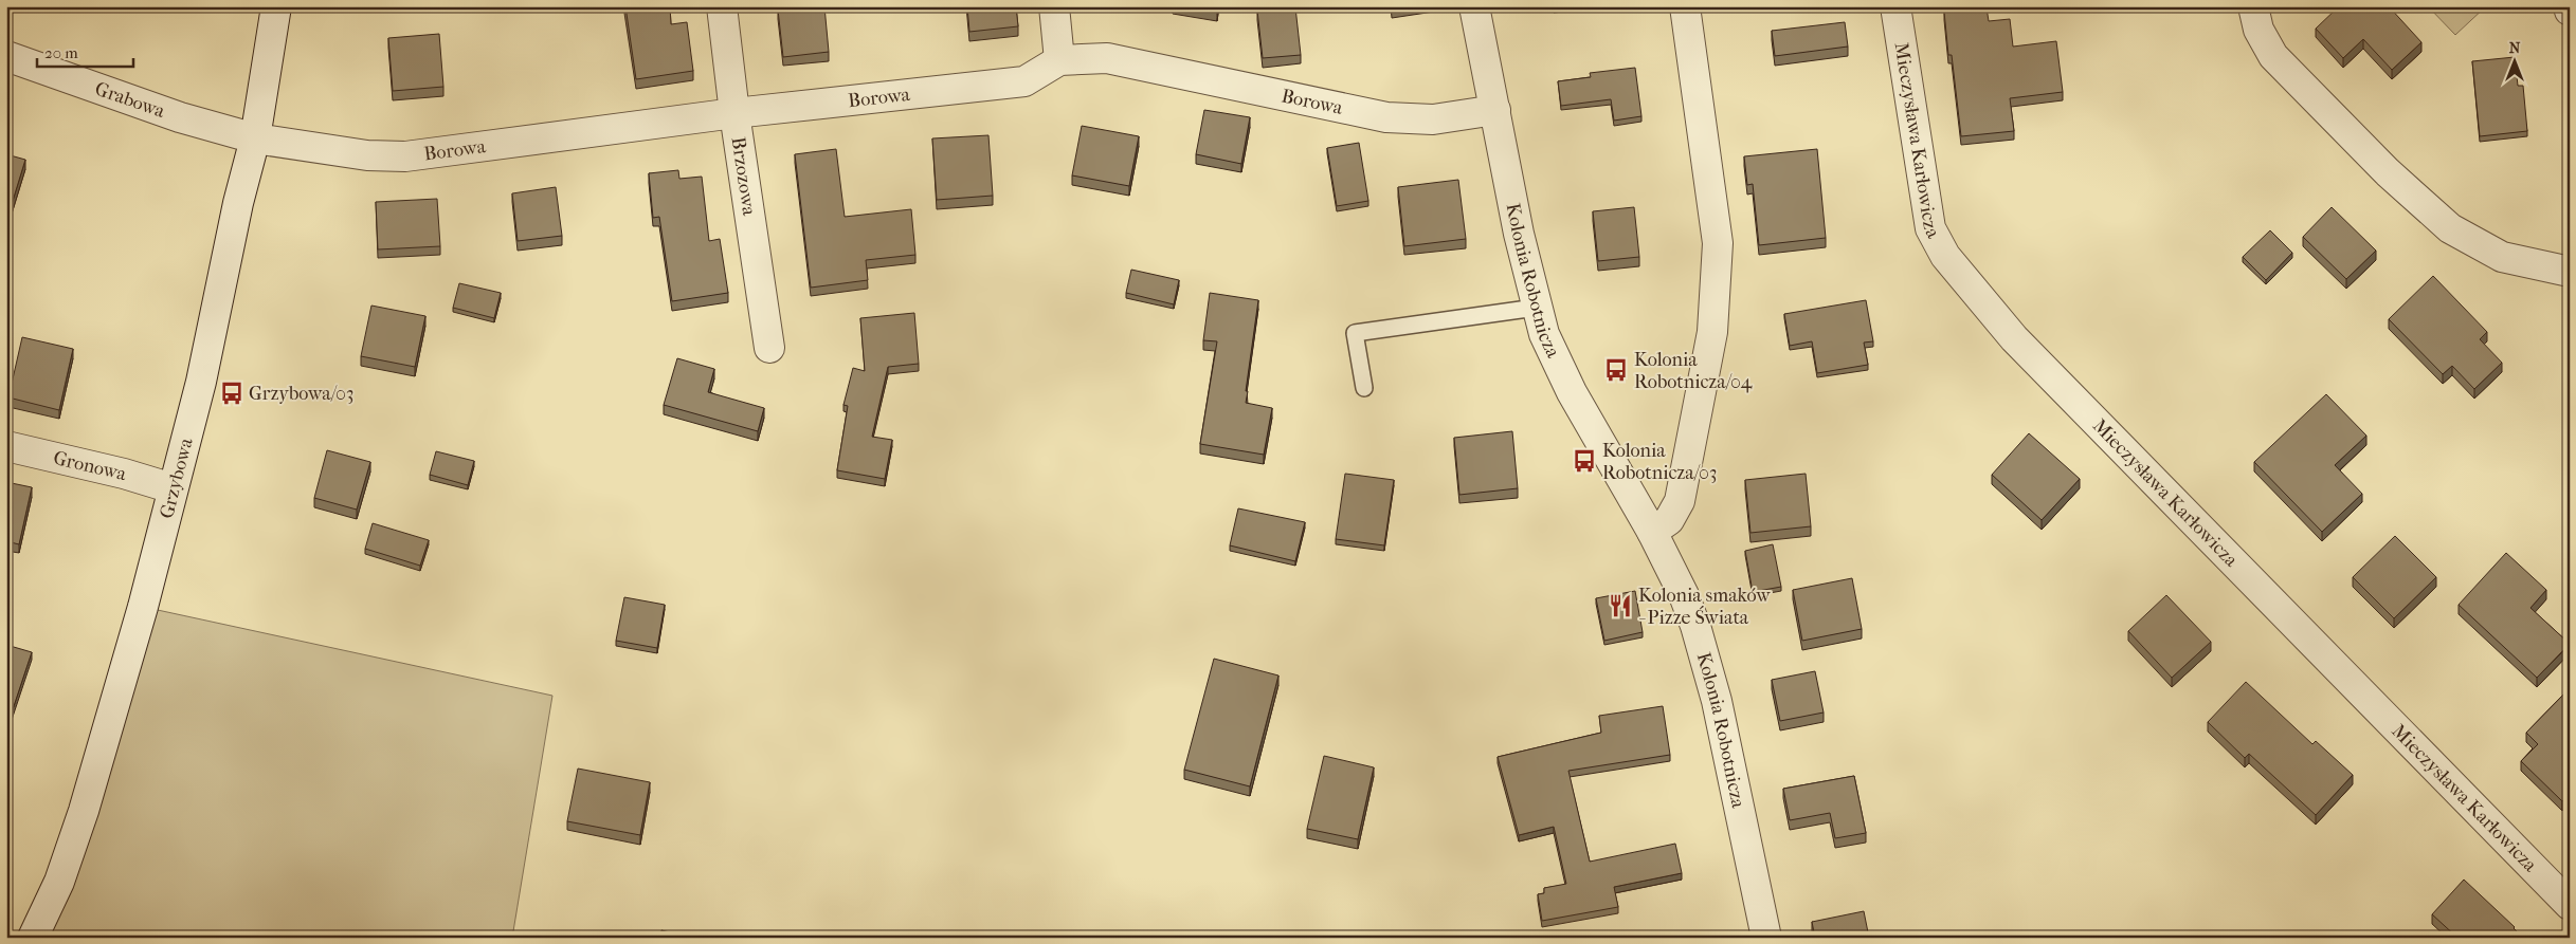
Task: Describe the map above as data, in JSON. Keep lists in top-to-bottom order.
{
  "streets": {
    "street": [
      "Borowa",
      "Grabowa",
      "Mieczysława Karłowicza",
      "Brzozowa",
      "Kolonia Robotnicza",
      "Gronowa",
      "Grzybowa"
    ]
  },
  "crossings": [
    ["Borowa", "Grabowa"],
    ["Borowa", "Brzozowa"],
    ["Borowa", "Kolonia Robotnicza"],
    ["Borowa", "Grzybowa"],
    ["Grabowa", "Grzybowa"],
    ["Gronowa", "Grzybowa"]
  ],
  "places": {
    "bus stop": ["Kolonia Robotnicza/04", "Grzybowa/03", "Kolonia Robotnicza/03"],
    "restaurant": ["Kolonia smaków - Pizze Świata"]
  },
  "scale_bar": "20 m",
  "north": "top"
}
